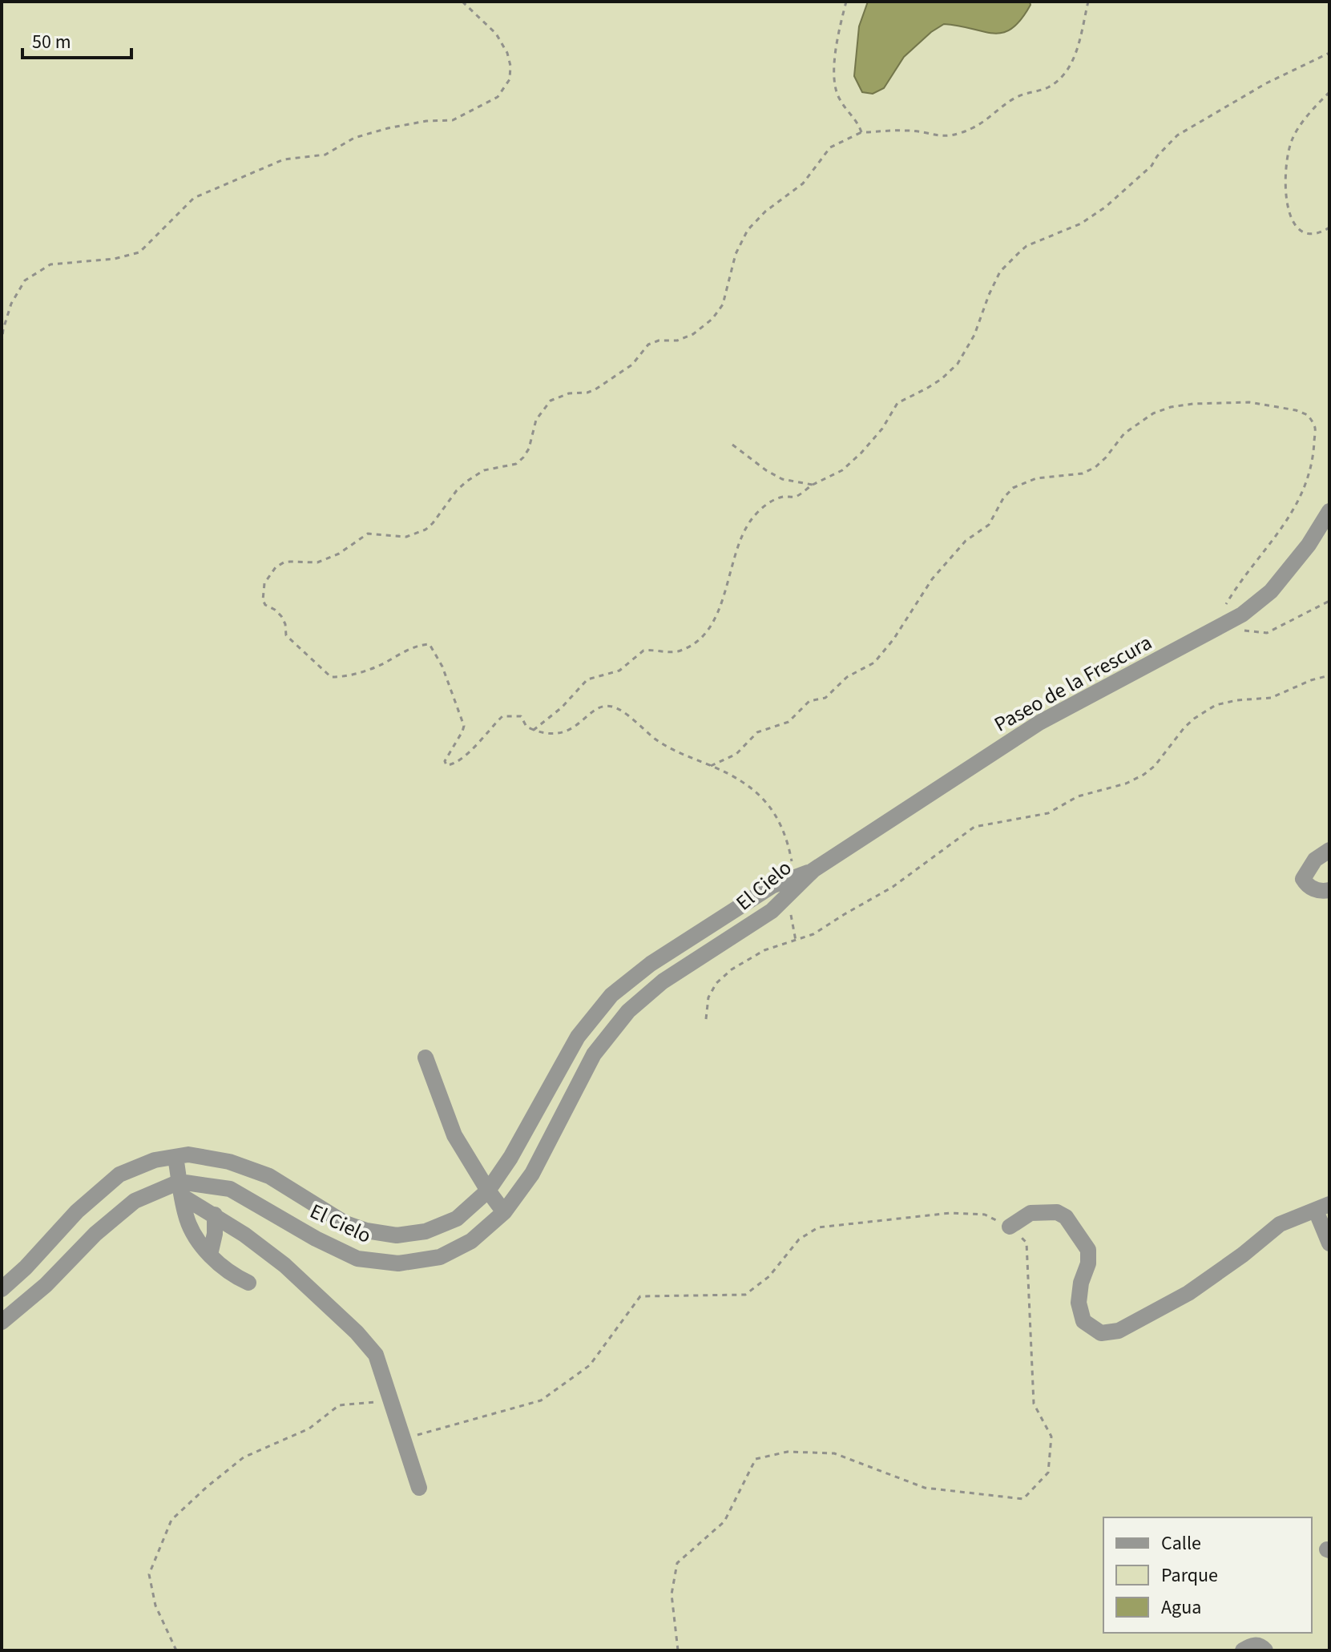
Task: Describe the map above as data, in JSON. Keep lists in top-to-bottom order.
{
  "streets": {
    "street": ["Paseo de la Frescura", "El Cielo"]
  },
  "crossings": [
    ["Paseo de la Frescura", "El Cielo"]
  ],
  "legend": ["Calle", "Parque", "Agua"],
  "scale_bar": "50 m"
}
